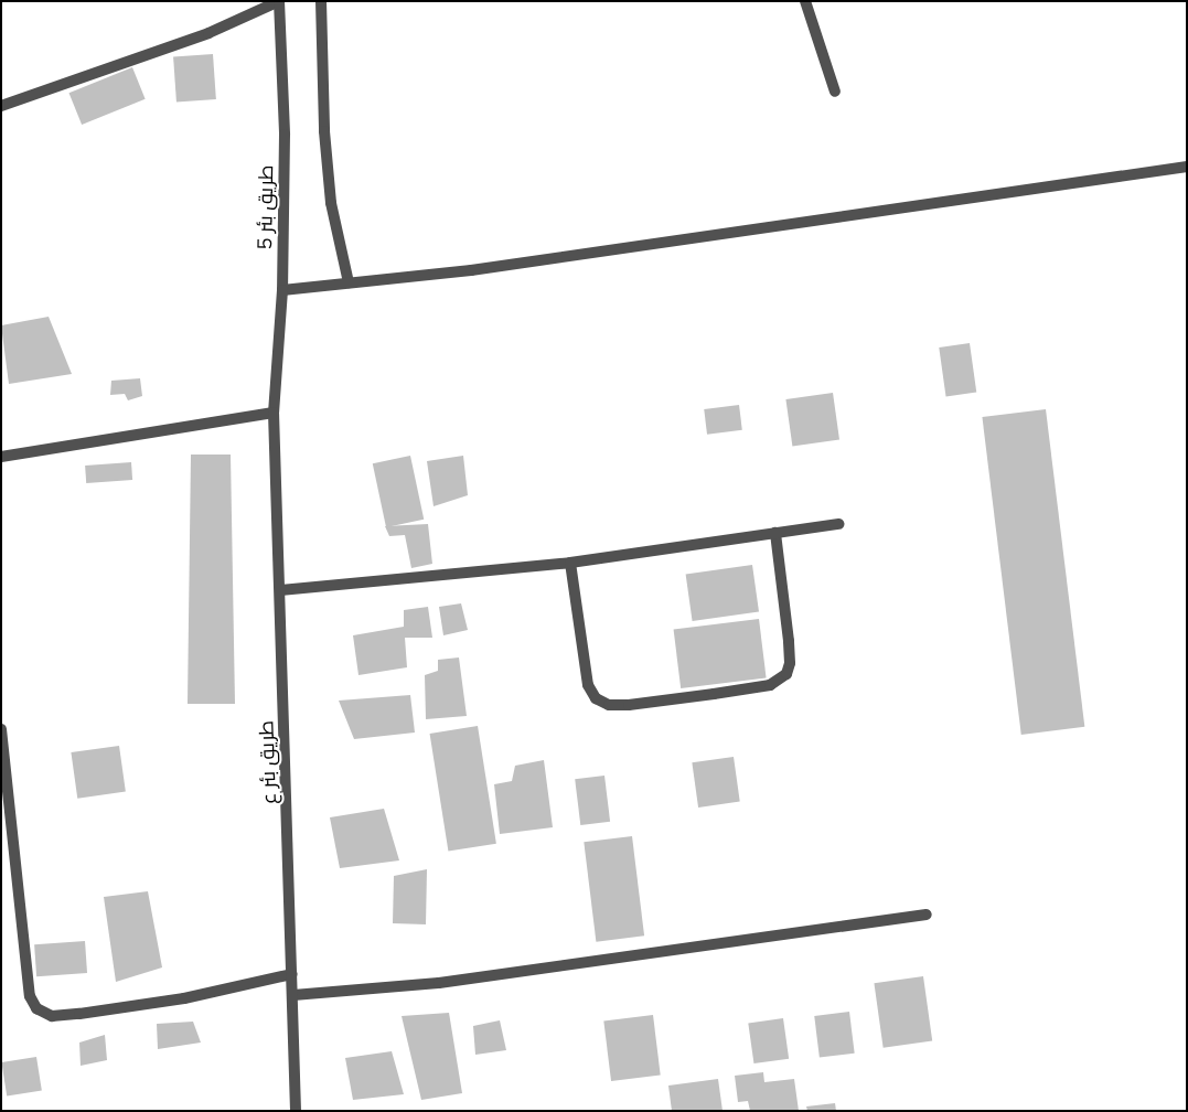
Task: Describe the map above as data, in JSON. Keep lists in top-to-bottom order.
{
  "streets": {
    "street": ["طريق بئر 5", "طريق بئر ع"]
  },
  "crossings": [
    ["طريق بئر 5", "طريق بئر ع"]
  ]
}
